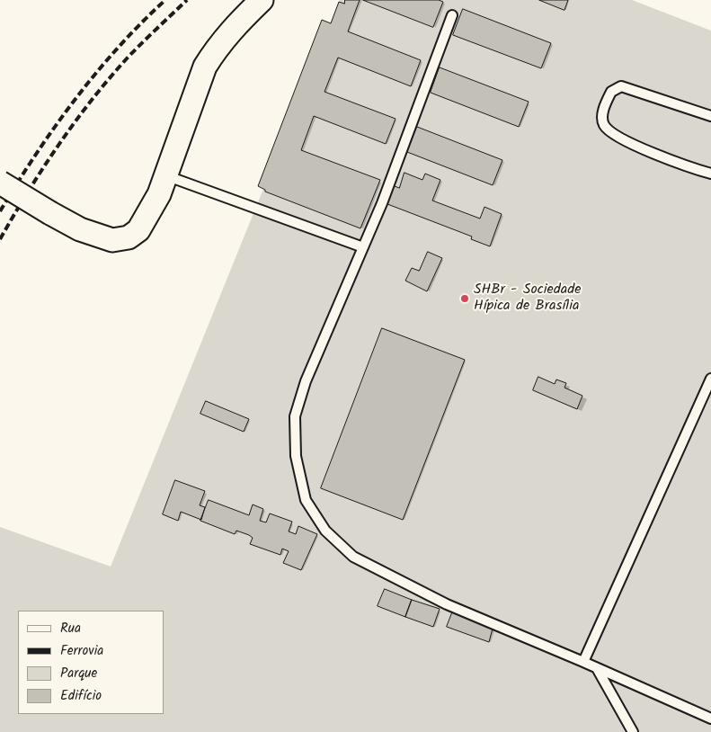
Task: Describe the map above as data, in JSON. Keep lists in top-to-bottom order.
{
  "places": ["SHBr - Sociedade Hípica de Brasília"],
  "legend": [
    "Rua",
    "Ferrovia",
    "Parque",
    "Edifício"
  ]
}
